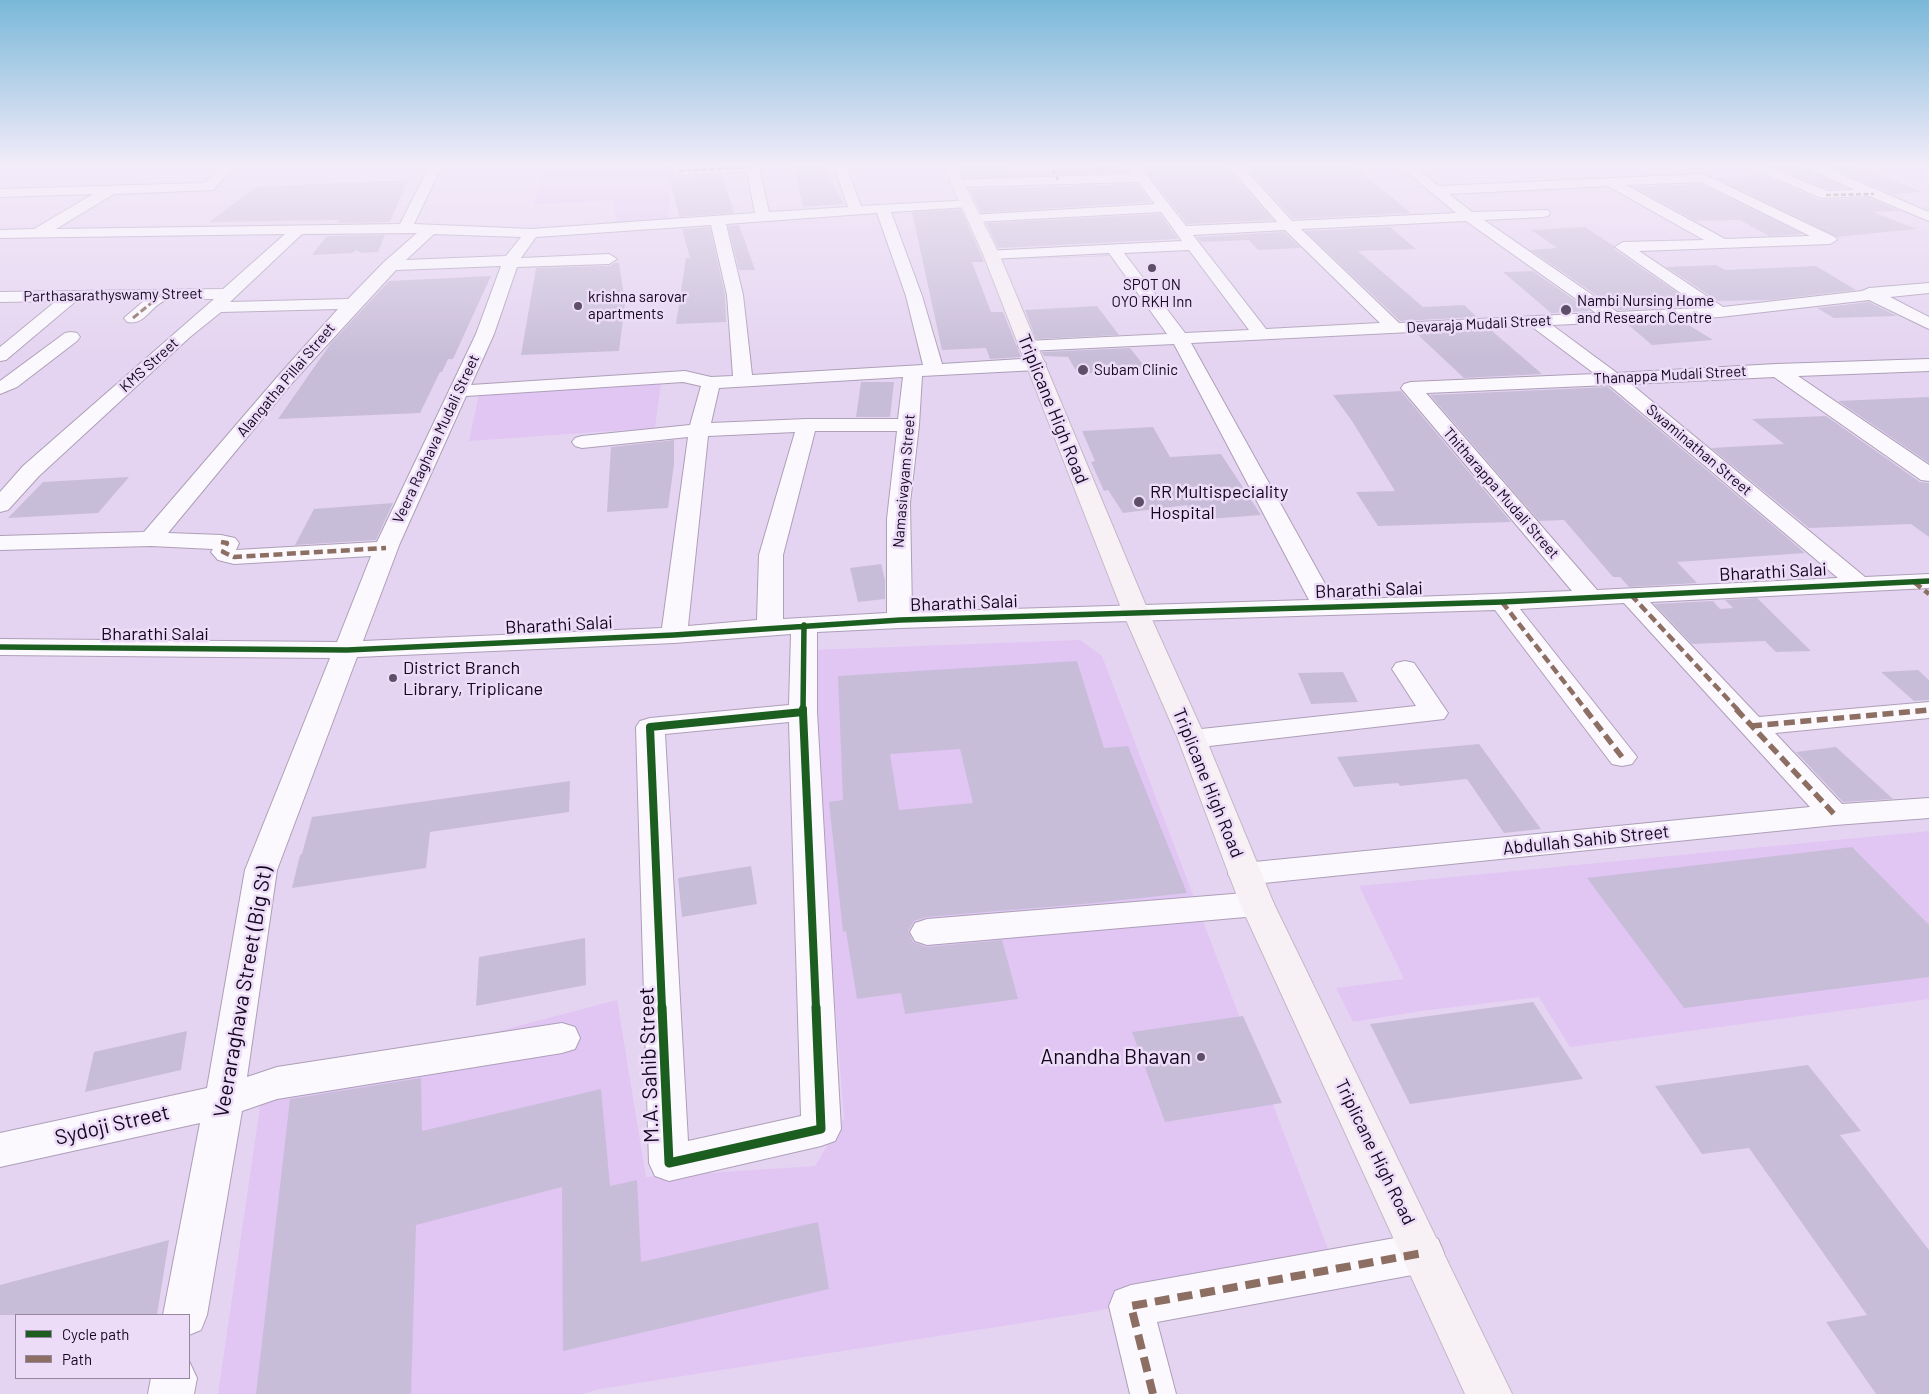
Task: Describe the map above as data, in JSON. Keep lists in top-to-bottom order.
{
  "streets": {
    "main road": ["Triplicane High Road"],
    "street": [
      "Parthasarathyswamy Street",
      "Devaraja Mudali Street",
      "KMS Street",
      "Thanappa Mudali Street",
      "Alangatha Pillai Street",
      "Veera Raghava Mudali Street",
      "Swaminathan Street",
      "Namasivayam Street",
      "Thitharappa Mudali Street",
      "Bharathi Salai",
      "Abdullah Sahib Street",
      "Veeraraghava Street (Big St)",
      "M.A. Sahib Street",
      "Sydoji Street"
    ]
  },
  "crossings": [
    ["Parthasarathyswamy Street", "KMS Street"],
    ["Parthasarathyswamy Street", "Alangatha Pillai Street"],
    ["Devaraja Mudali Street", "Triplicane High Road"],
    ["Devaraja Mudali Street", "Swaminathan Street"],
    ["Devaraja Mudali Street", "Namasivayam Street"],
    ["Thanappa Mudali Street", "Swaminathan Street"],
    ["Thanappa Mudali Street", "Thitharappa Mudali Street"],
    ["Triplicane High Road", "Bharathi Salai"],
    ["Triplicane High Road", "Abdullah Sahib Street"],
    ["Veera Raghava Mudali Street", "Bharathi Salai"],
    ["Veera Raghava Mudali Street", "Veeraraghava Street (Big St)"],
    ["Swaminathan Street", "Bharathi Salai"],
    ["Namasivayam Street", "Bharathi Salai"],
    ["Thitharappa Mudali Street", "Bharathi Salai"],
    ["Bharathi Salai", "Veeraraghava Street (Big St)"],
    ["Bharathi Salai", "M.A. Sahib Street"],
    ["Veeraraghava Street (Big St)", "Sydoji Street"]
  ],
  "places": [
    "SPOT ON OYO RKH Inn",
    "krishna sarovar apartments",
    "Nambi Nursing Home and Research Centre",
    "Subam Clinic",
    "RR Multispeciality Hospital",
    "District Branch Library, Triplicane",
    "Anandha Bhavan"
  ],
  "legend": ["Cycle path", "Path"]
}
